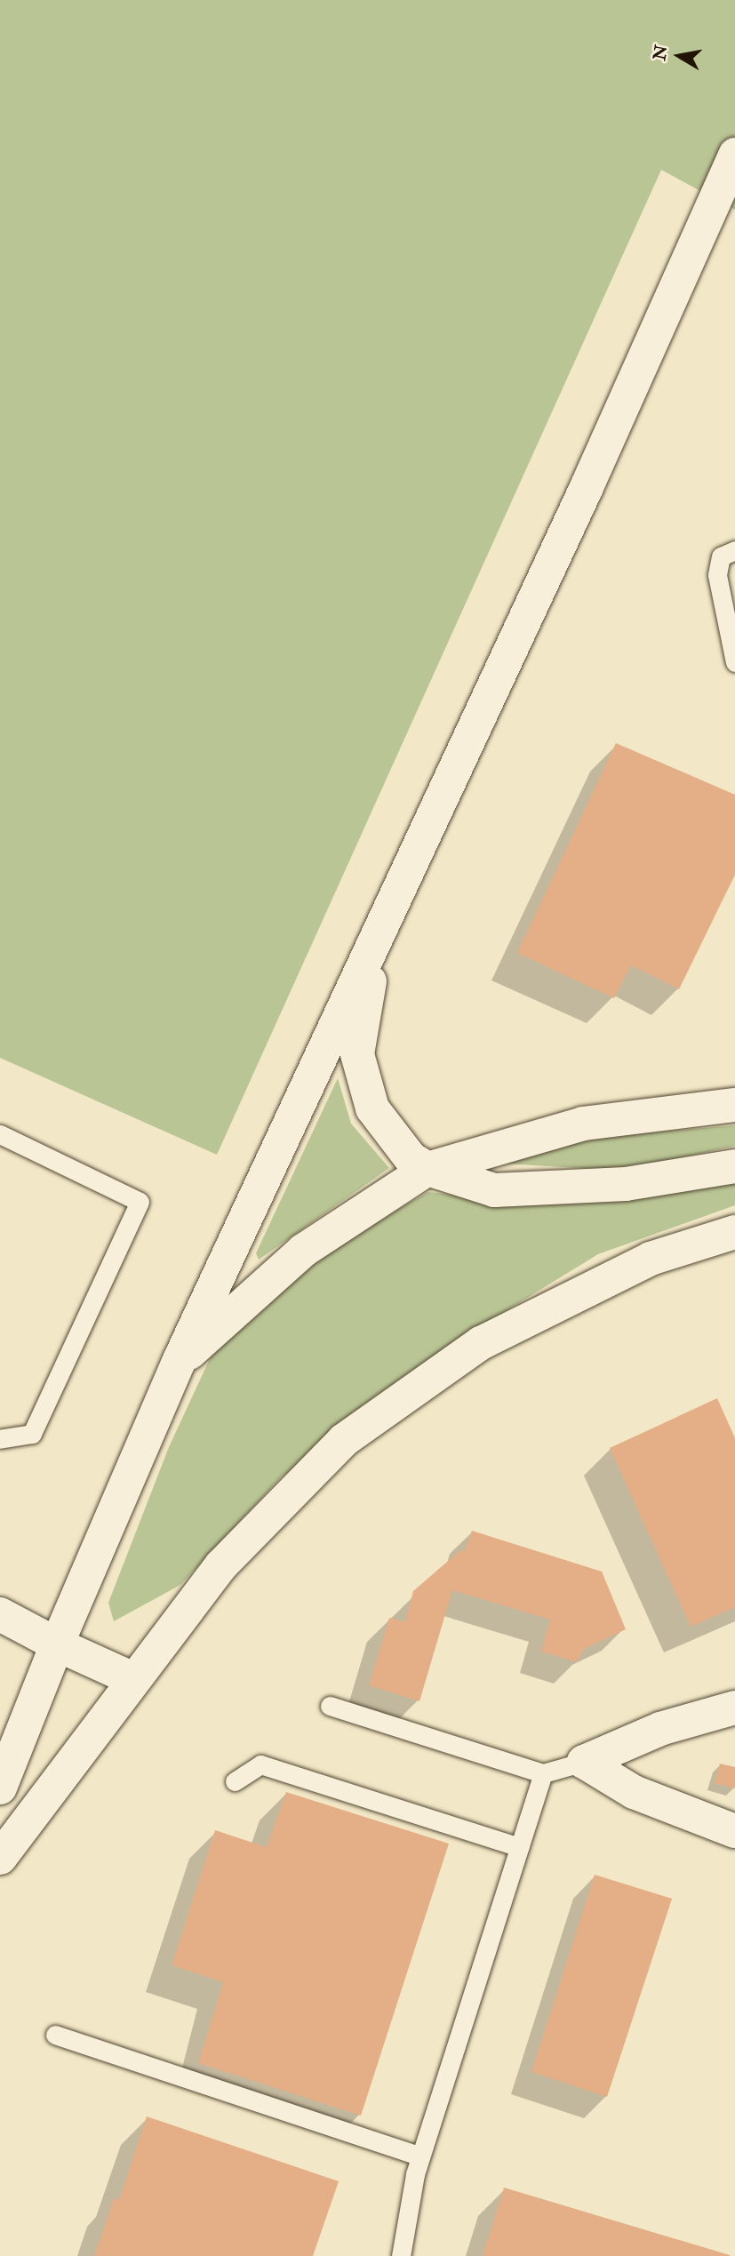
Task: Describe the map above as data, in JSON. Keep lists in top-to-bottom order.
{
  "north": "left"
}
